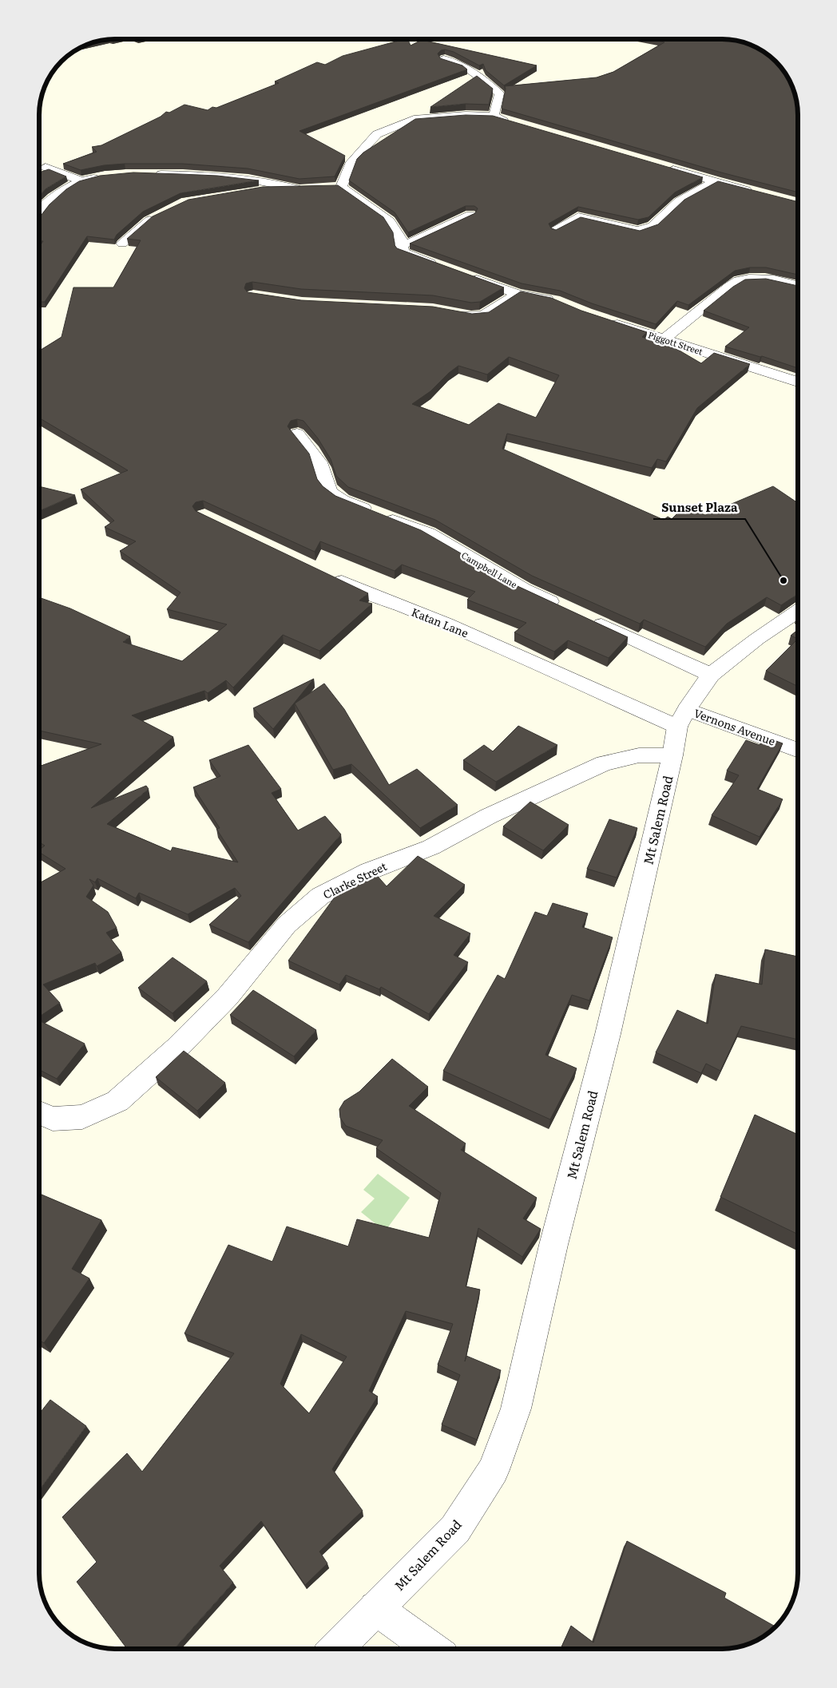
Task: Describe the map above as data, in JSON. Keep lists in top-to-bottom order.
{
  "streets": {
    "street": [
      "Piggott Street",
      "Campbell Lane",
      "Katan Lane",
      "Vernons Avenue",
      "Mt Salem Road",
      "Clarke Street"
    ]
  },
  "crossings": [
    ["Katan Lane", "Vernons Avenue"],
    ["Katan Lane", "Mt Salem Road"],
    ["Vernons Avenue", "Mt Salem Road"],
    ["Mt Salem Road", "Clarke Street"]
  ],
  "places": ["Sunset Plaza"]
}
